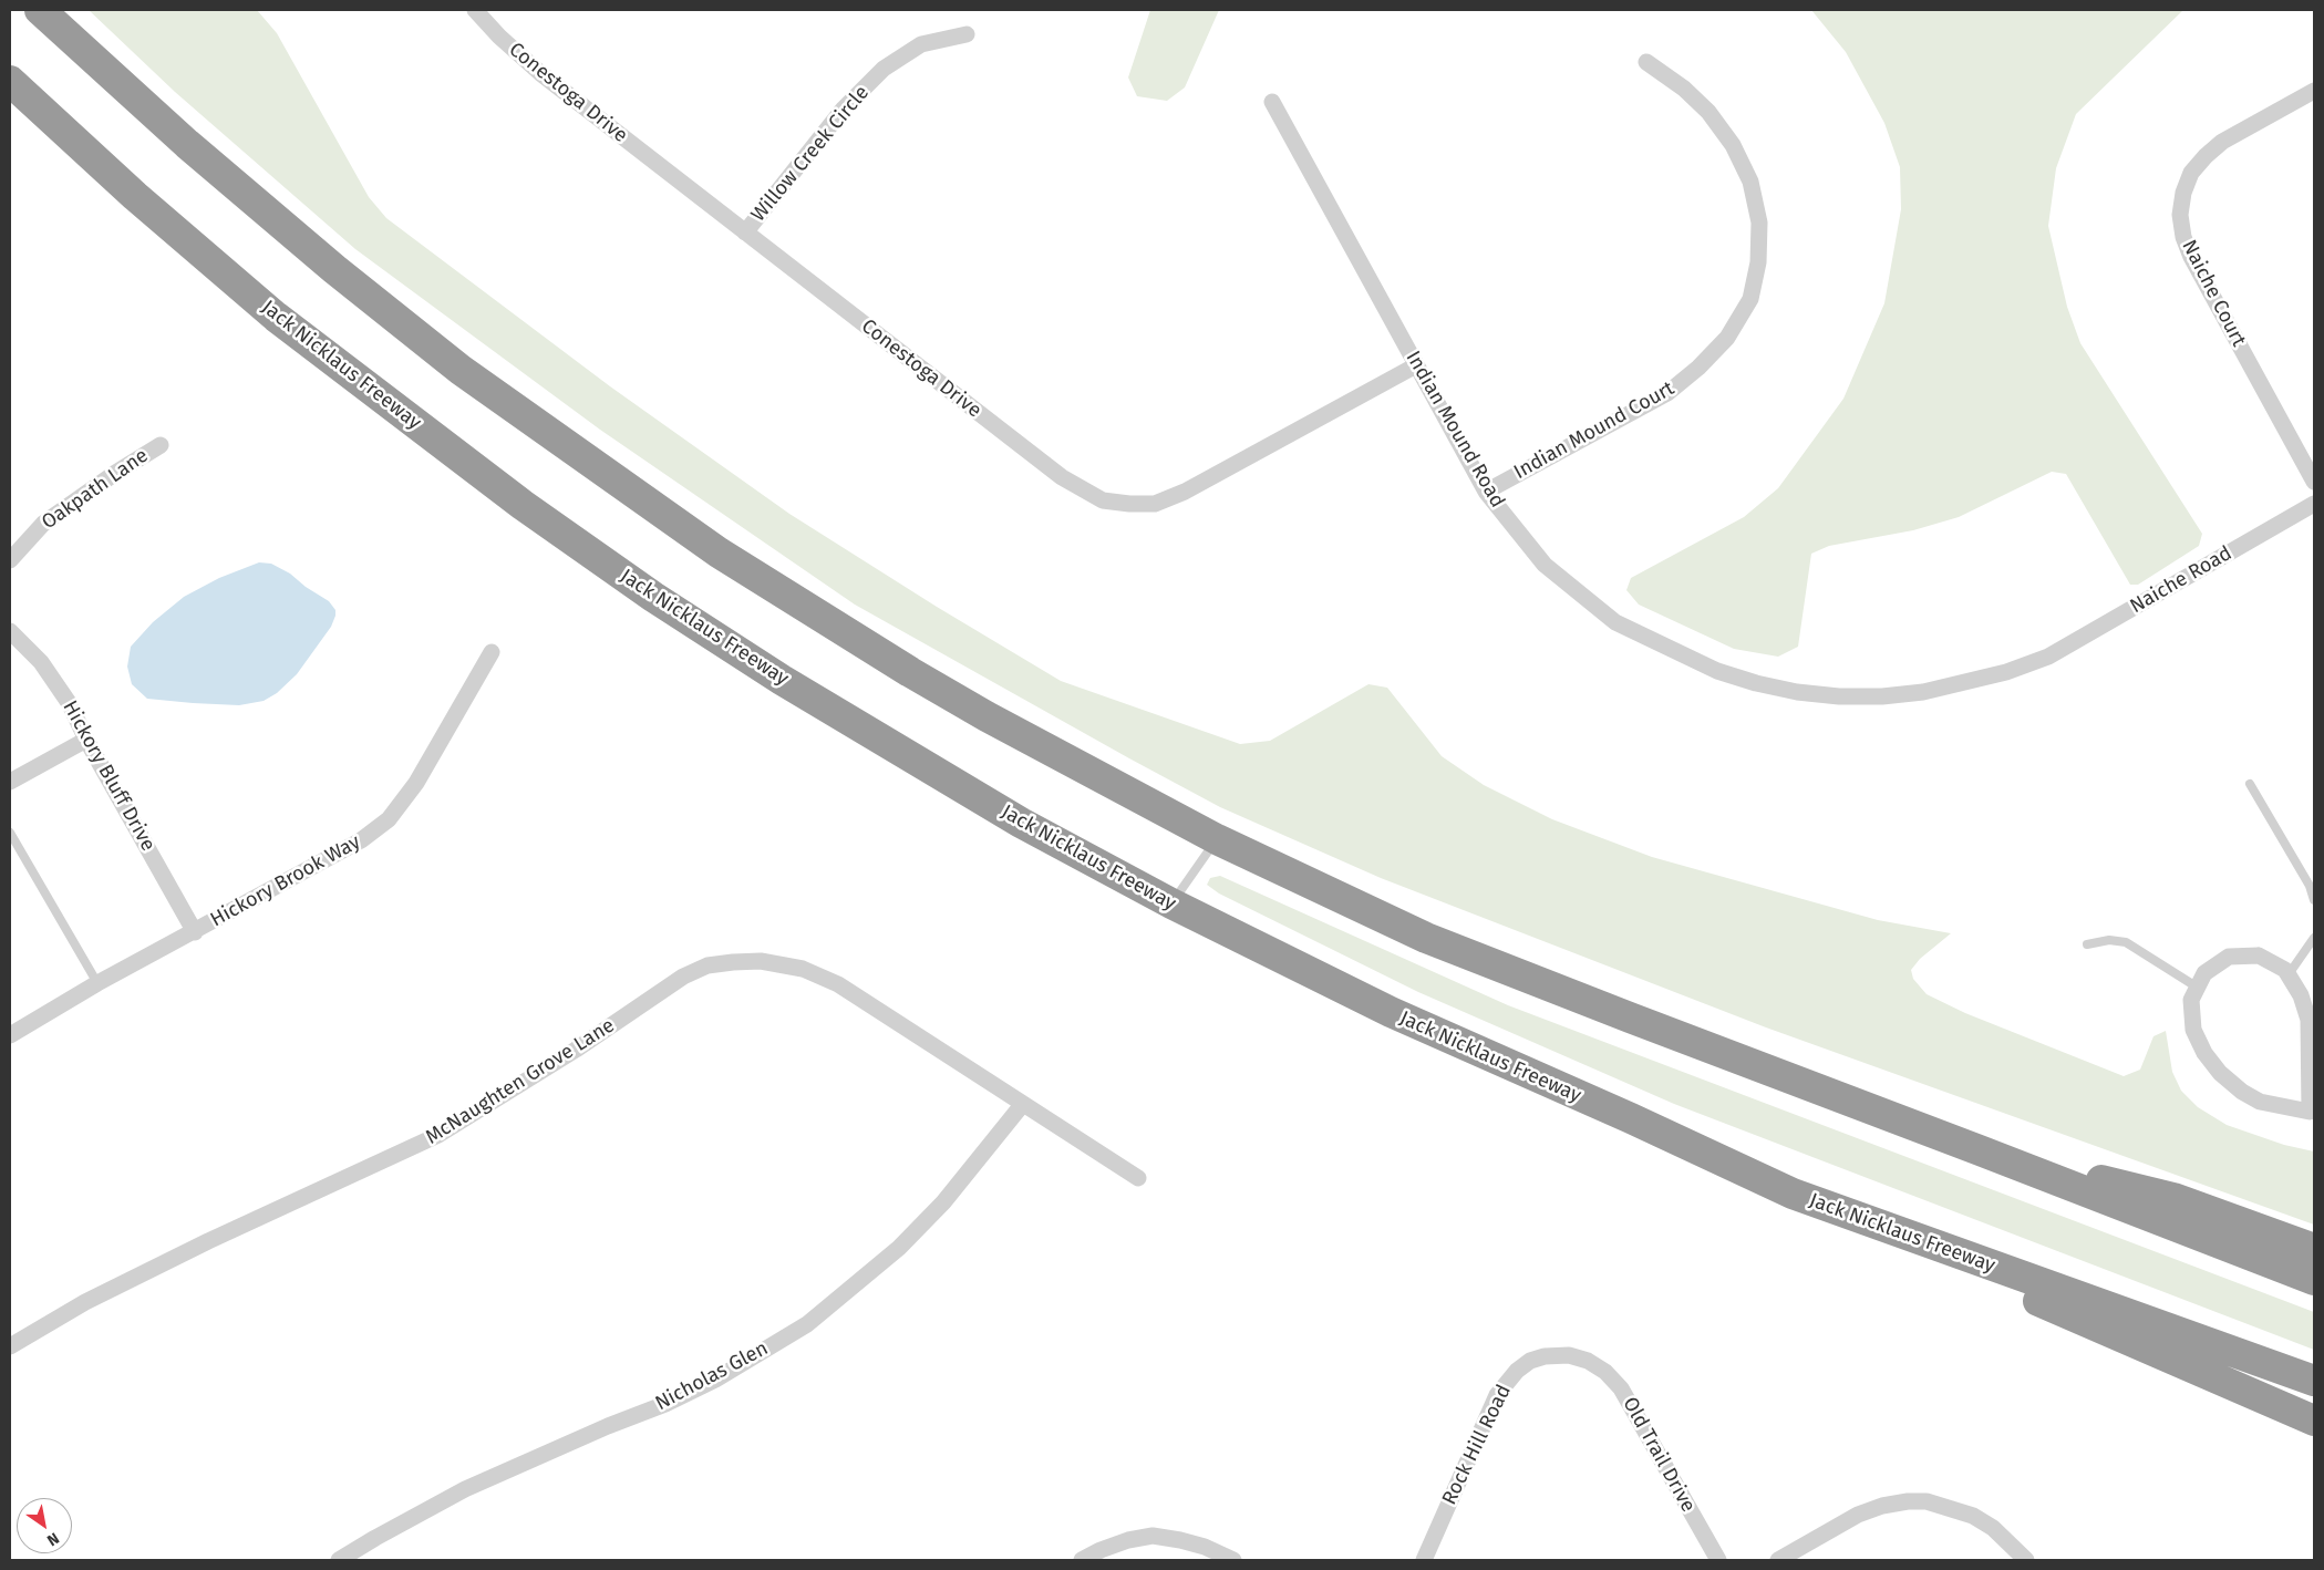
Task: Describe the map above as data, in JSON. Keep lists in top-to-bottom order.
{
  "streets": {
    "highway": ["Jack Nicklaus Freeway"],
    "street": [
      "Conestoga Drive",
      "Willow Creek Circle",
      "Naiche Court",
      "Indian Mound Road",
      "Indian Mound Court",
      "Oakpath Lane",
      "Naiche Road",
      "Hickory Bluff Drive",
      "Hickory Brook Way",
      "McNaughten Grove Lane",
      "Nicholas Glen",
      "Rock Hill Road",
      "Old Trail Drive"
    ]
  },
  "crossings": [
    ["Conestoga Drive", "Willow Creek Circle"],
    ["Conestoga Drive", "Indian Mound Road"],
    ["Indian Mound Road", "Indian Mound Court"],
    ["Indian Mound Road", "Naiche Road"],
    ["Hickory Bluff Drive", "Hickory Brook Way"],
    ["McNaughten Grove Lane", "Nicholas Glen"],
    ["Rock Hill Road", "Old Trail Drive"]
  ],
  "north": "bottom right"
}
